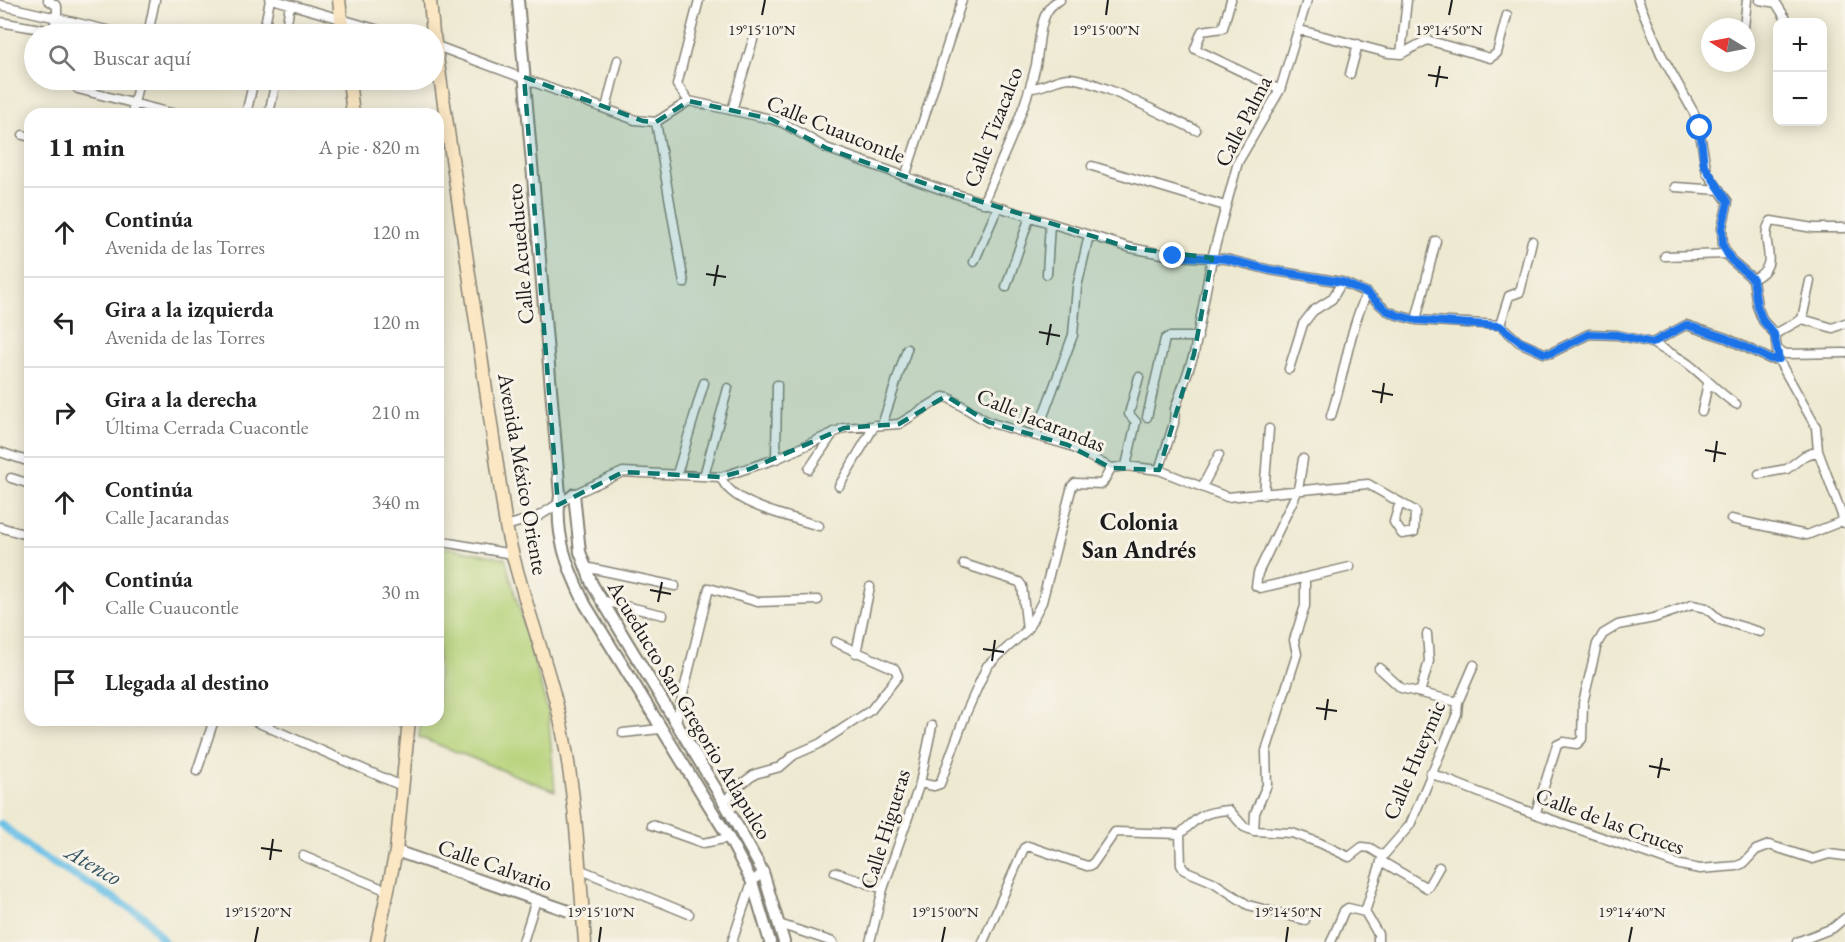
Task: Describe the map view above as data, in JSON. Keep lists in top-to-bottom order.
{
  "streets": {
    "main road": ["Avenida México Oriente"],
    "street": [
      "Calle Palma",
      "Calle Tizacalco",
      "Calle Cuaucontle",
      "Calle Acueducto",
      "Calle Jacarandas",
      "Acueducto San Gregorio Atlapulco",
      "Calle Hueymic",
      "Calle de las Cruces",
      "Calle Higueras",
      "Calle Calvario"
    ]
  },
  "crossings": [
    ["Calle Palma", "Calle Cuaucontle"],
    ["Calle Palma", "Calle Jacarandas"],
    ["Calle Tizacalco", "Calle Cuaucontle"],
    ["Calle Acueducto", "Calle Jacarandas"],
    ["Calle Acueducto", "Acueducto San Gregorio Atlapulco"],
    ["Calle Jacarandas", "Avenida México Oriente"],
    ["Calle Jacarandas", "Acueducto San Gregorio Atlapulco"],
    ["Avenida México Oriente", "Calle Calvario"],
    ["Calle Hueymic", "Calle de las Cruces"]
  ],
  "districts": ["Colonia San Andrés"],
  "water": ["Atenco"],
  "north": "left",
  "page": {
    "map_buttons": ["+", "−"],
    "search": "Buscar aquí",
    "heading": ["11 min", "A pie · 820 m"],
    "list": [
      ["Continúa", "Avenida de las Torres", "120 m"],
      ["Gira a la izquierda", "Avenida de las Torres", "120 m"],
      ["Gira a la derecha", "Última Cerrada Cuacontle", "210 m"],
      ["Continúa", "Calle Jacarandas", "340 m"],
      ["Continúa", "Calle Cuaucontle", "30 m"],
      "Llegada al destino"
    ]
  },
  "coordinates": [
    "19°15'10\"N",
    "19°15'00\"N",
    "19°14'50\"N",
    "19°15'20\"N",
    "19°14'40\"N"
  ]
}
